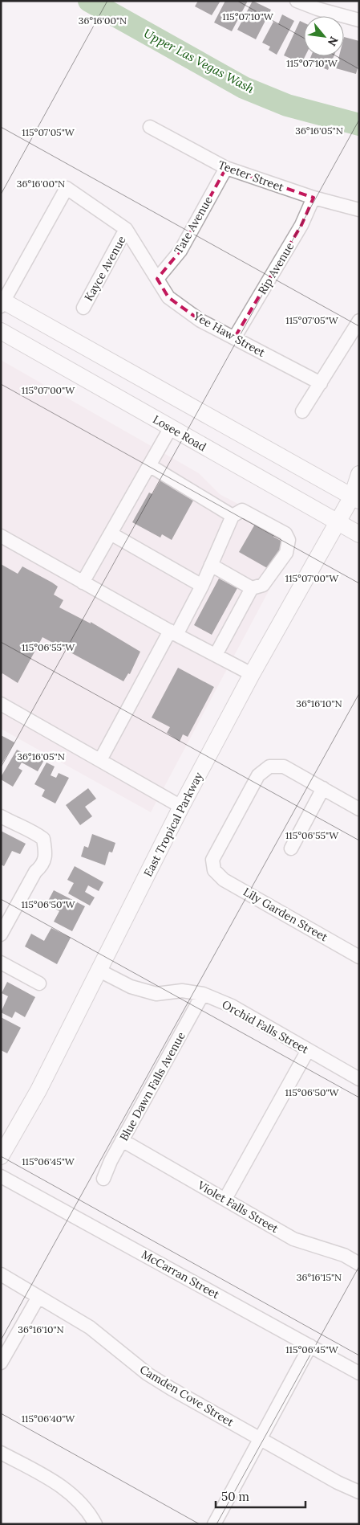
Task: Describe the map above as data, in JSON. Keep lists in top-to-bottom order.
{
  "streets": {
    "main road": ["Losee Road", "East Tropical Parkway"],
    "street": [
      "Teeter Street",
      "Tate Avenue",
      "Kayce Avenue",
      "Rip Avenue",
      "Yee Haw Street",
      "Lily Garden Street",
      "Orchid Falls Street",
      "Blue Dawn Falls Avenue",
      "Violet Falls Street",
      "McCarran Street",
      "Camden Cove Street"
    ]
  },
  "crossings": [
    ["Teeter Street", "Tate Avenue"],
    ["Teeter Street", "Rip Avenue"],
    ["Tate Avenue", "Yee Haw Street"],
    ["Kayce Avenue", "Yee Haw Street"],
    ["Rip Avenue", "Yee Haw Street"],
    ["Losee Road", "East Tropical Parkway"],
    ["East Tropical Parkway", "Orchid Falls Street"],
    ["Orchid Falls Street", "Blue Dawn Falls Avenue"],
    ["Blue Dawn Falls Avenue", "Violet Falls Street"]
  ],
  "water": ["Upper Las Vegas Wash"],
  "scale_bar": "50 m",
  "north": "bottom right",
  "coordinates": [
    "115°07'10\"W",
    "36°16'00\"N",
    "36°16'05\"N",
    "115°07'05\"W",
    "115°07'00\"W",
    "115°06'55\"W",
    "36°16'10\"N",
    "115°06'50\"W",
    "115°06'45\"W",
    "36°16'15\"N",
    "115°06'40\"W"
  ]
}
